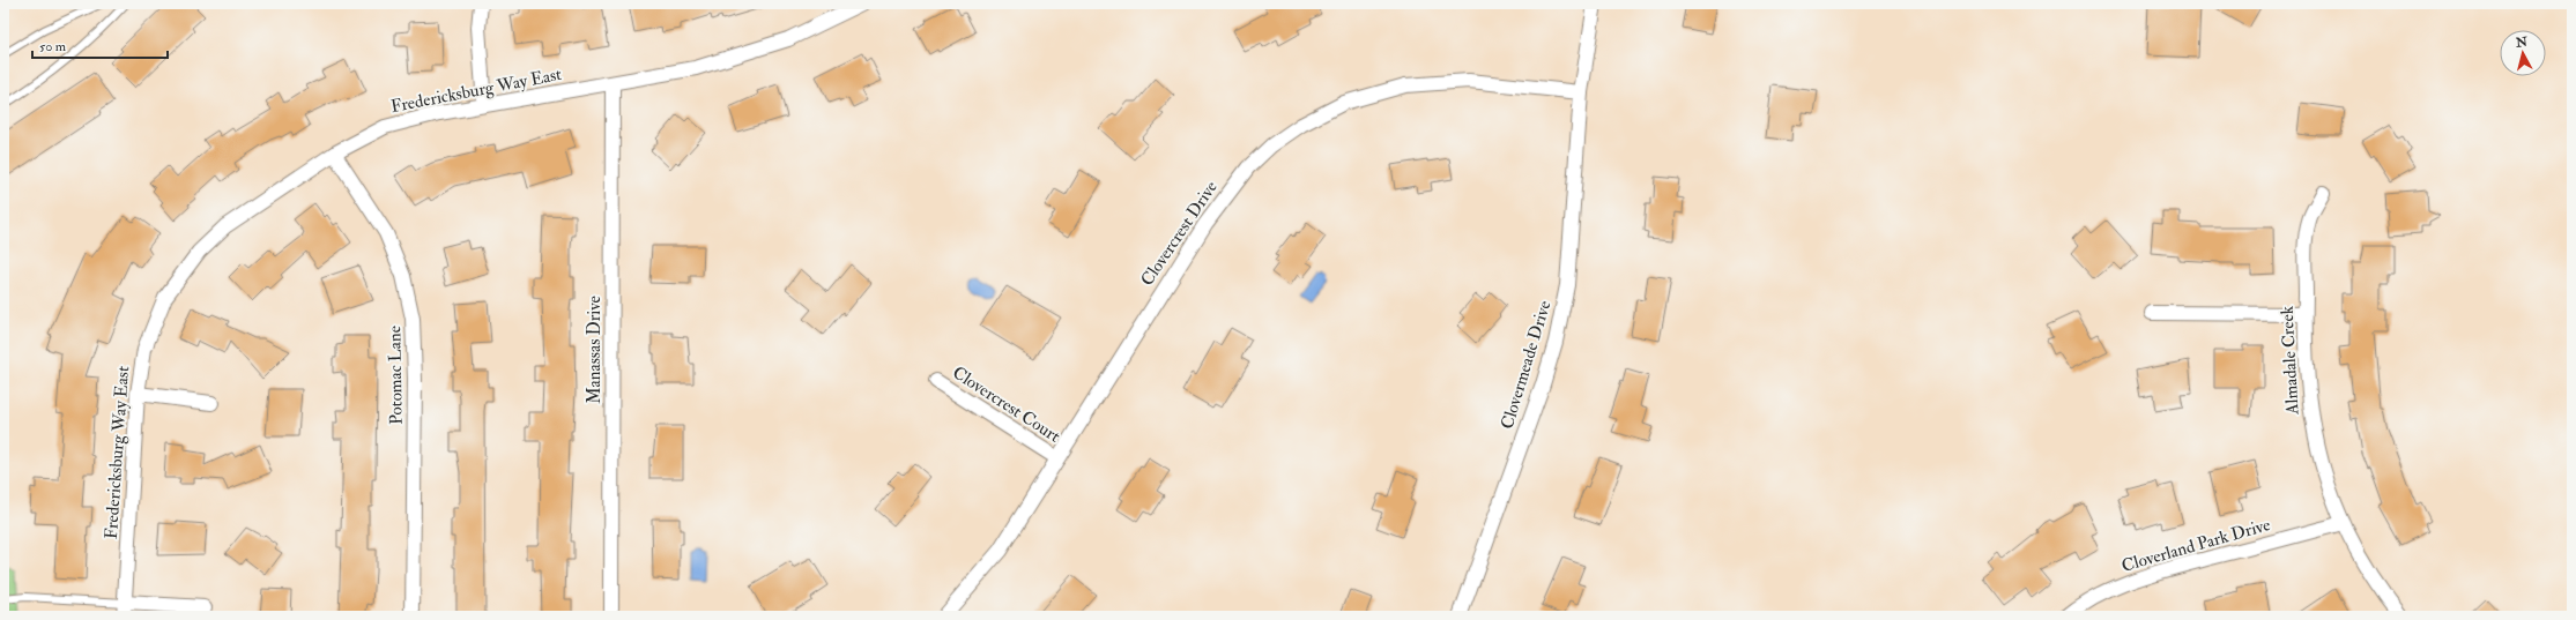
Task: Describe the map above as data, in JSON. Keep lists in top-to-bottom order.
{
  "streets": {
    "street": [
      "Fredericksburg Way East",
      "Clovercrest Drive",
      "Manassas Drive",
      "Almadale Creek",
      "Clovermeade Drive",
      "Potomac Lane",
      "Clovercrest Court",
      "Cloverland Park Drive"
    ]
  },
  "crossings": [
    ["Fredericksburg Way East", "Manassas Drive"],
    ["Fredericksburg Way East", "Potomac Lane"],
    ["Clovercrest Drive", "Clovermeade Drive"],
    ["Clovercrest Drive", "Clovercrest Court"],
    ["Almadale Creek", "Cloverland Park Drive"]
  ],
  "scale_bar": "50 m",
  "north": "top"
}
